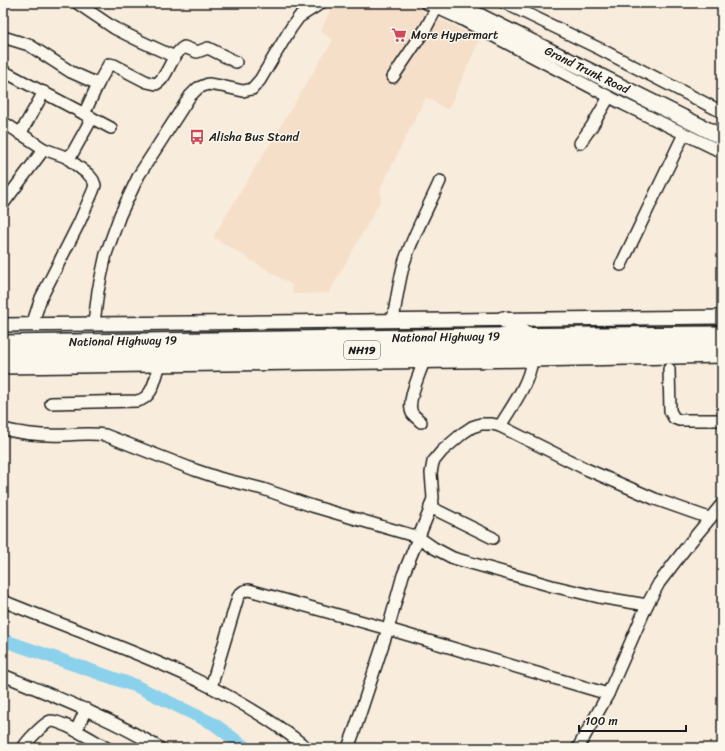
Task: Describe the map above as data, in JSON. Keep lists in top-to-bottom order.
{
  "streets": {
    "highway": ["Grand Trunk Road", "National Highway 19", "NH19"]
  },
  "crossings": [
    ["National Highway 19", "NH19"]
  ],
  "places": {
    "supermarket": ["More Hypermart"],
    "bus stop": ["Alisha Bus Stand"]
  },
  "scale_bar": "100 m"
}
